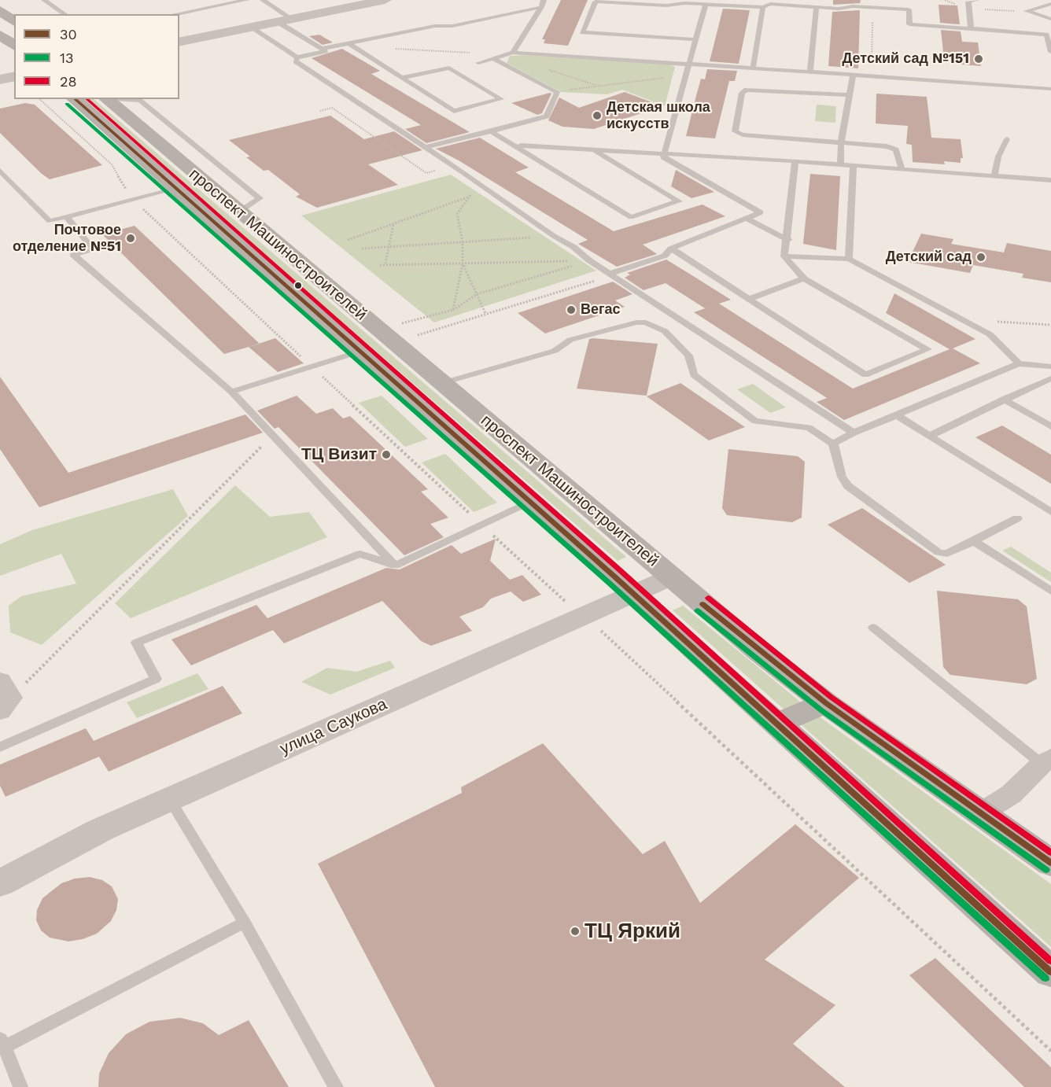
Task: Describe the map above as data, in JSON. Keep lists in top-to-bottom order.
{
  "streets": {
    "main road": ["проспект Машиностроителей"],
    "street": ["улица Саукова"]
  },
  "crossings": [
    ["проспект Машиностроителей", "улица Саукова"]
  ],
  "places": [
    "Детский сад №151",
    "Детская школа искусств",
    "Почтовое отделение №51",
    "Детский сад",
    "Вегас",
    "ТЦ Визит",
    "ТЦ Яркий"
  ],
  "lines": ["transit line 30", "transit line 28", "transit line 13"],
  "legend": ["30", "13", "28"]
}
